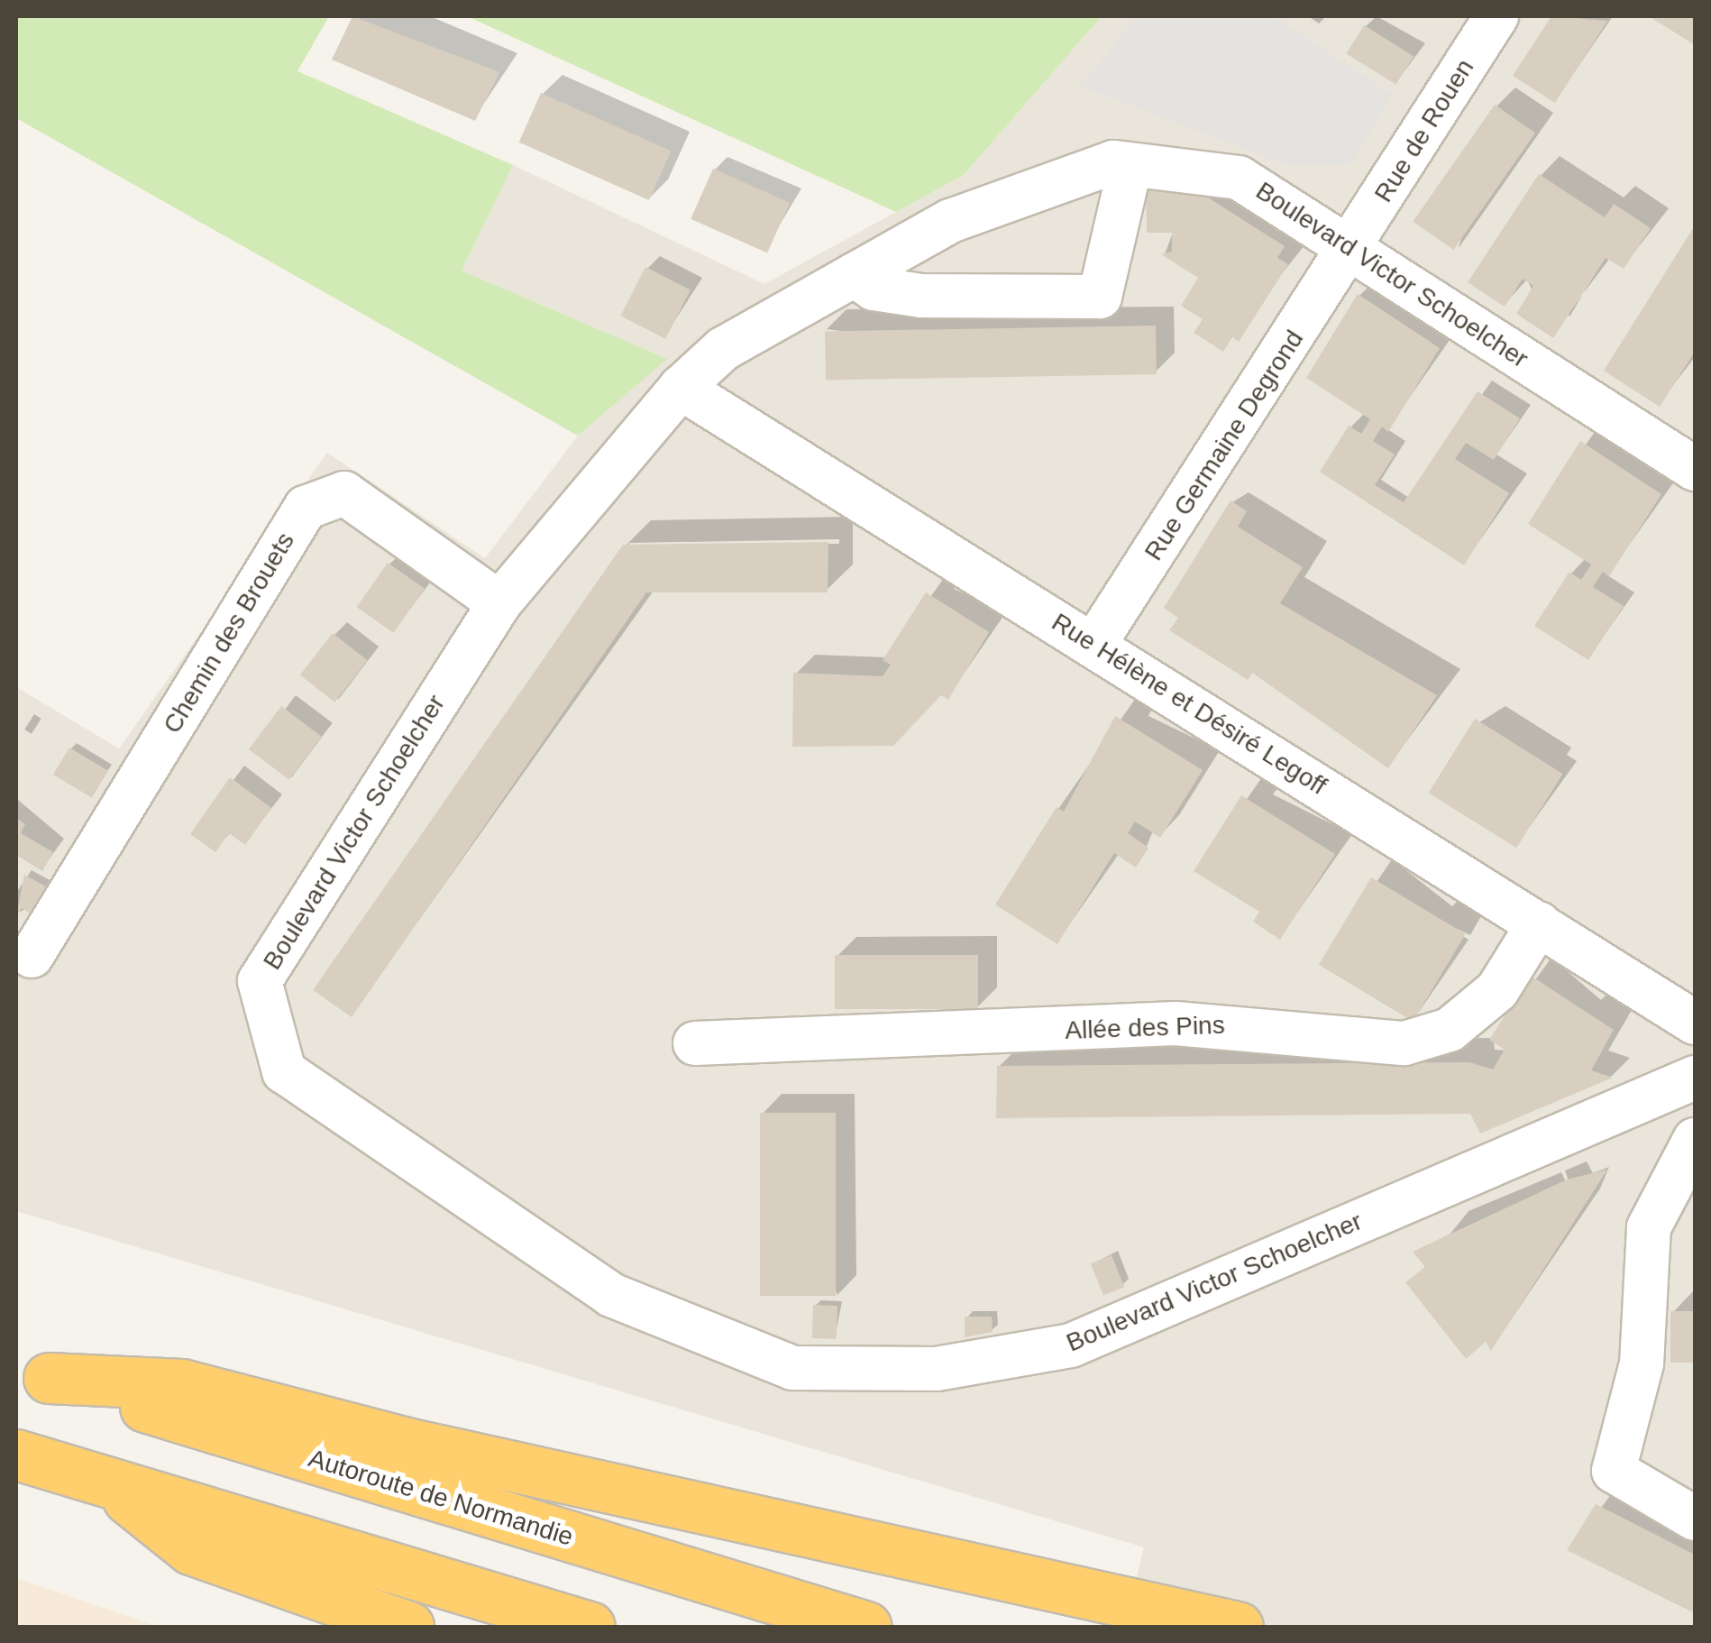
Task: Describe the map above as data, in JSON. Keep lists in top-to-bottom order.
{
  "streets": {
    "highway": ["Autoroute de Normandie"],
    "street": [
      "Rue de Rouen",
      "Boulevard Victor Schoelcher",
      "Rue Germaine Degrond",
      "Chemin des Brouets",
      "Rue Hélène et Désiré Legoff",
      "Allée des Pins"
    ]
  },
  "crossings": [
    ["Rue de Rouen", "Boulevard Victor Schoelcher"],
    ["Rue de Rouen", "Rue Germaine Degrond"],
    ["Boulevard Victor Schoelcher", "Rue Germaine Degrond"],
    ["Boulevard Victor Schoelcher", "Chemin des Brouets"],
    ["Boulevard Victor Schoelcher", "Rue Hélène et Désiré Legoff"],
    ["Rue Germaine Degrond", "Rue Hélène et Désiré Legoff"],
    ["Rue Hélène et Désiré Legoff", "Allée des Pins"]
  ]
}
